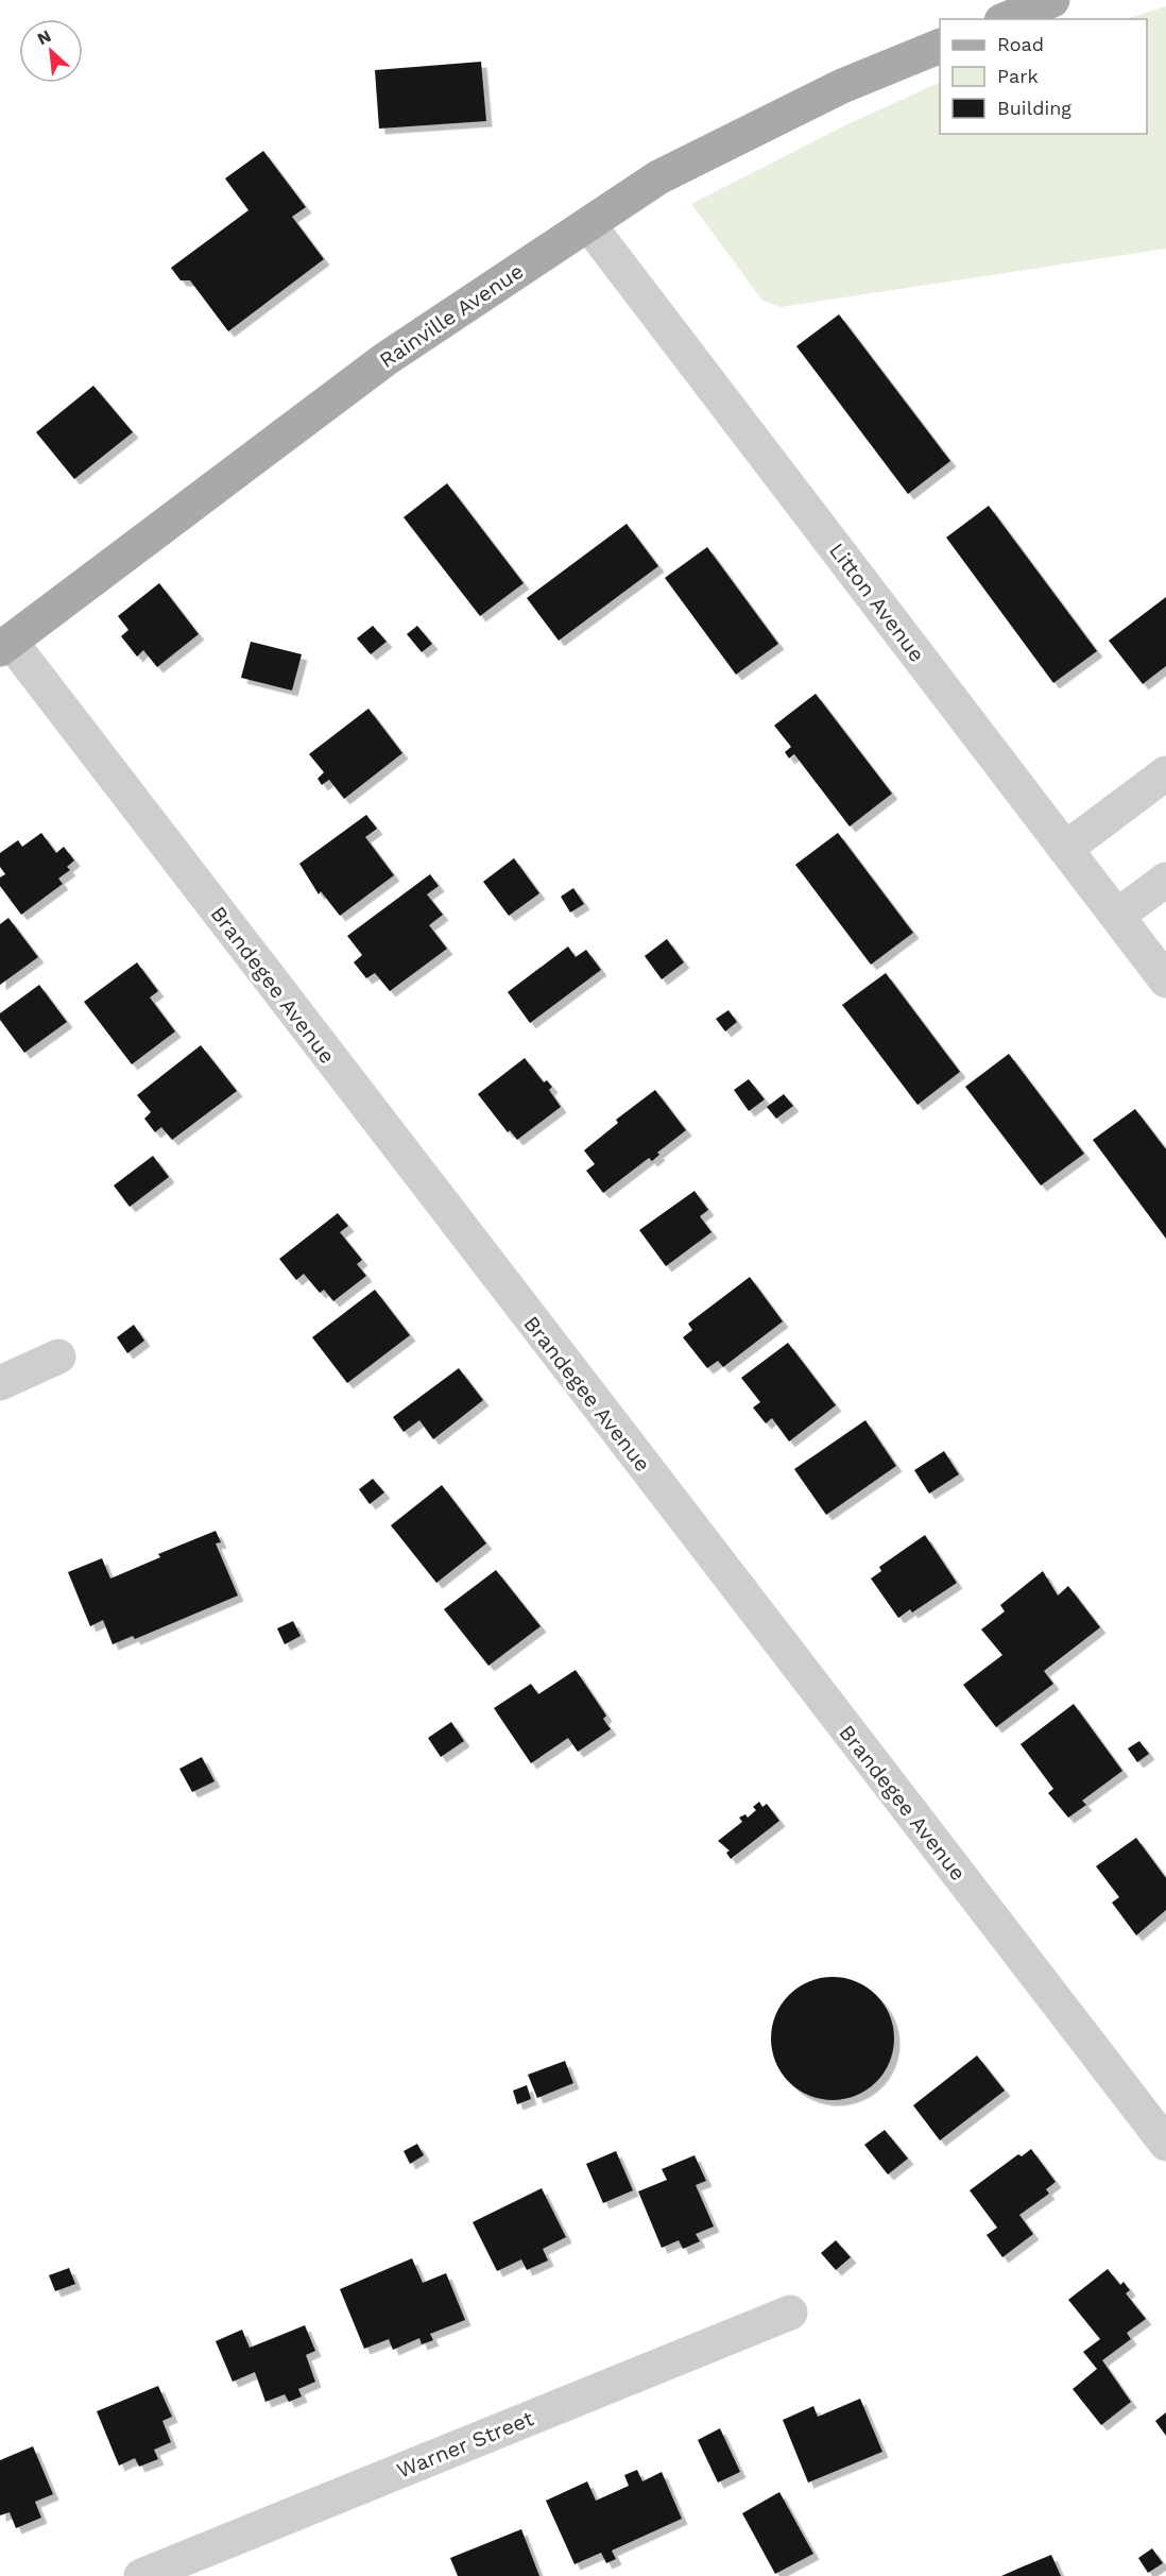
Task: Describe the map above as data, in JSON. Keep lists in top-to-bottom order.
{
  "streets": {
    "main road": ["Rainville Avenue"],
    "street": ["Litton Avenue", "Brandegee Avenue", "Warner Street"]
  },
  "crossings": [
    ["Rainville Avenue", "Litton Avenue"],
    ["Rainville Avenue", "Brandegee Avenue"]
  ],
  "legend": ["Road", "Park", "Building"],
  "north": "top left"
}
